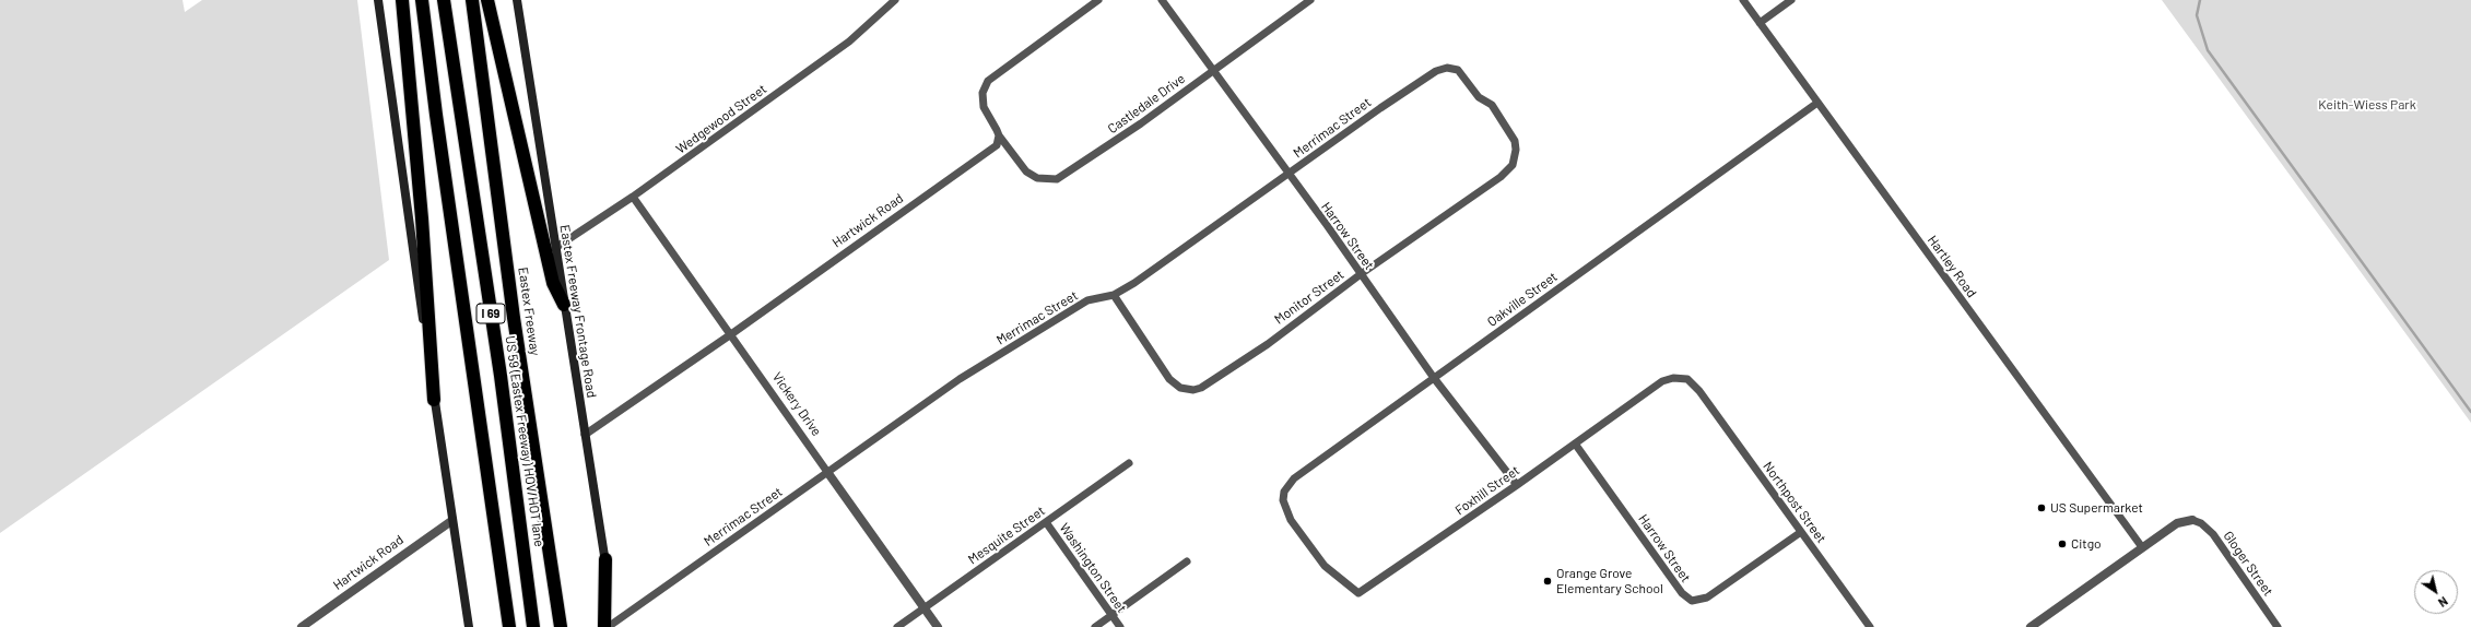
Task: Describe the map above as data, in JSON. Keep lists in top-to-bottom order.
{
  "streets": {
    "highway": ["Eastex Freeway", "I 69", "US 59 (Eastex Freeway) HOV/HOT lane"],
    "main road": ["Eastex Freeway Frontage Road"],
    "street": [
      "Castledale Drive",
      "Wedgewood Street",
      "Merrimac Street",
      "Hartwick Road",
      "Harrow Street",
      "Hartley Road",
      "Monitor Street",
      "Oakville Street",
      "Vickery Drive",
      "Foxhill Street",
      "Northpost Street",
      "Mesquite Street",
      "Gloger Street",
      "Washington Street"
    ]
  },
  "crossings": [
    ["Castledale Drive", "Hartwick Road"],
    ["Castledale Drive", "Harrow Street"],
    ["Wedgewood Street", "Eastex Freeway Frontage Road"],
    ["Wedgewood Street", "Vickery Drive"],
    ["Merrimac Street", "Harrow Street"],
    ["Merrimac Street", "Monitor Street"],
    ["Merrimac Street", "Vickery Drive"],
    ["Hartwick Road", "Eastex Freeway Frontage Road"],
    ["Hartwick Road", "Vickery Drive"],
    ["Harrow Street", "Monitor Street"],
    ["Harrow Street", "Oakville Street"],
    ["Harrow Street", "Foxhill Street"],
    ["Harrow Street", "Northpost Street"],
    ["Hartley Road", "Oakville Street"],
    ["Oakville Street", "Foxhill Street"],
    ["Vickery Drive", "Mesquite Street"],
    ["Foxhill Street", "Northpost Street"],
    ["Mesquite Street", "Washington Street"]
  ],
  "parks": ["Keith-Wiess Park"],
  "places": ["US Supermarket", "Citgo", "Orange Grove Elementary School"],
  "north": "bottom right"
}
